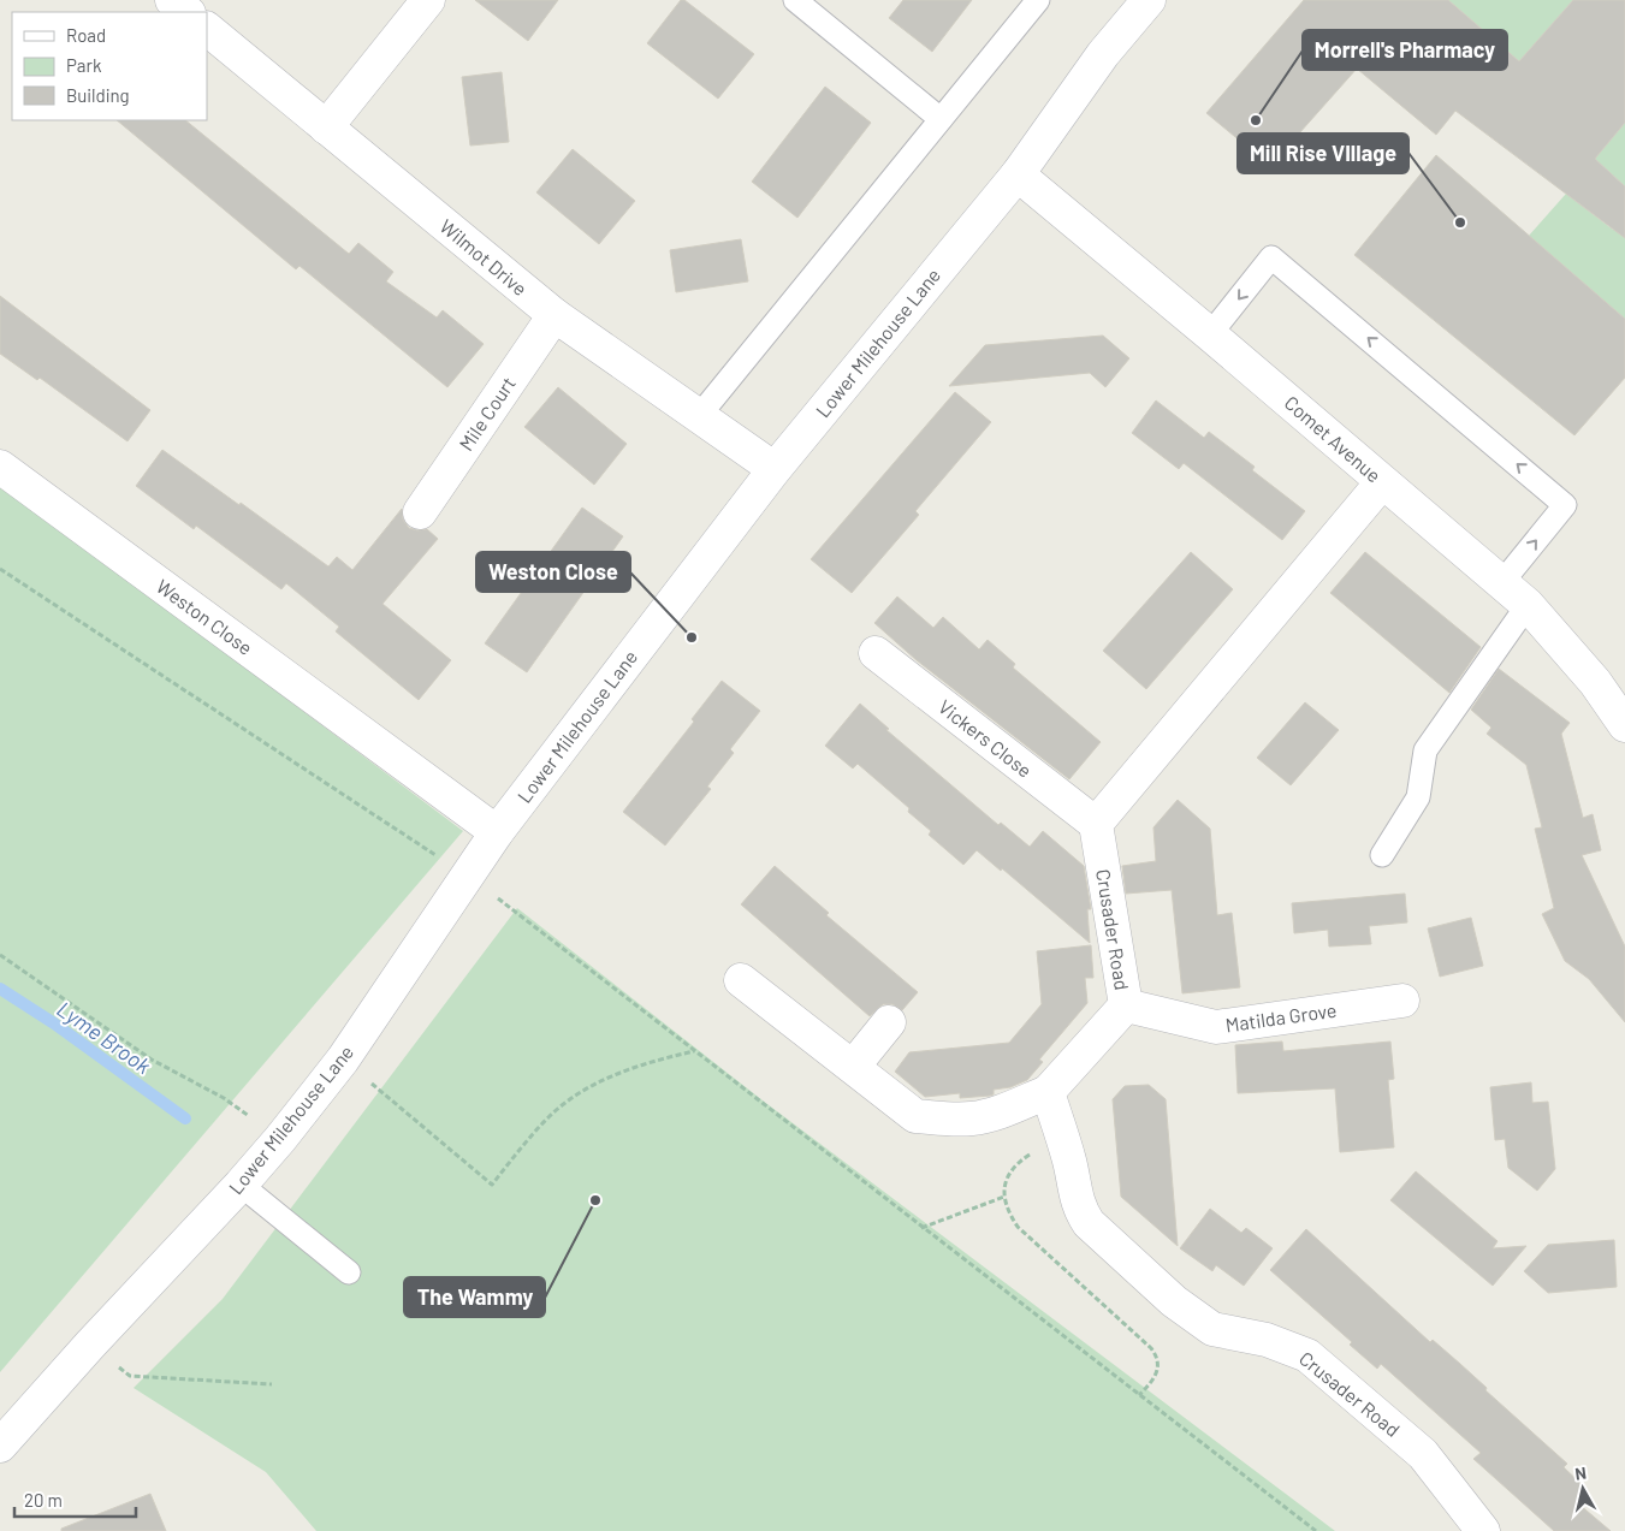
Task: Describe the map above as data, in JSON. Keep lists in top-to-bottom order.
{
  "streets": {
    "street": [
      "Wilmot Drive",
      "Lower Milehouse Lane",
      "Mile Court",
      "Comet Avenue",
      "Weston Close",
      "Vickers Close",
      "Crusader Road",
      "Matilda Grove"
    ]
  },
  "crossings": [
    ["Wilmot Drive", "Lower Milehouse Lane"],
    ["Wilmot Drive", "Mile Court"],
    ["Lower Milehouse Lane", "Comet Avenue"],
    ["Lower Milehouse Lane", "Weston Close"],
    ["Vickers Close", "Crusader Road"],
    ["Crusader Road", "Matilda Grove"]
  ],
  "water": ["Lyme Brook"],
  "places": [
    "Morrell's Pharmacy",
    "Mill Rise VIllage",
    "Weston Close",
    "The Wammy"
  ],
  "legend": ["Road", "Park", "Building"],
  "scale_bar": "20 m",
  "north": "top"
}
